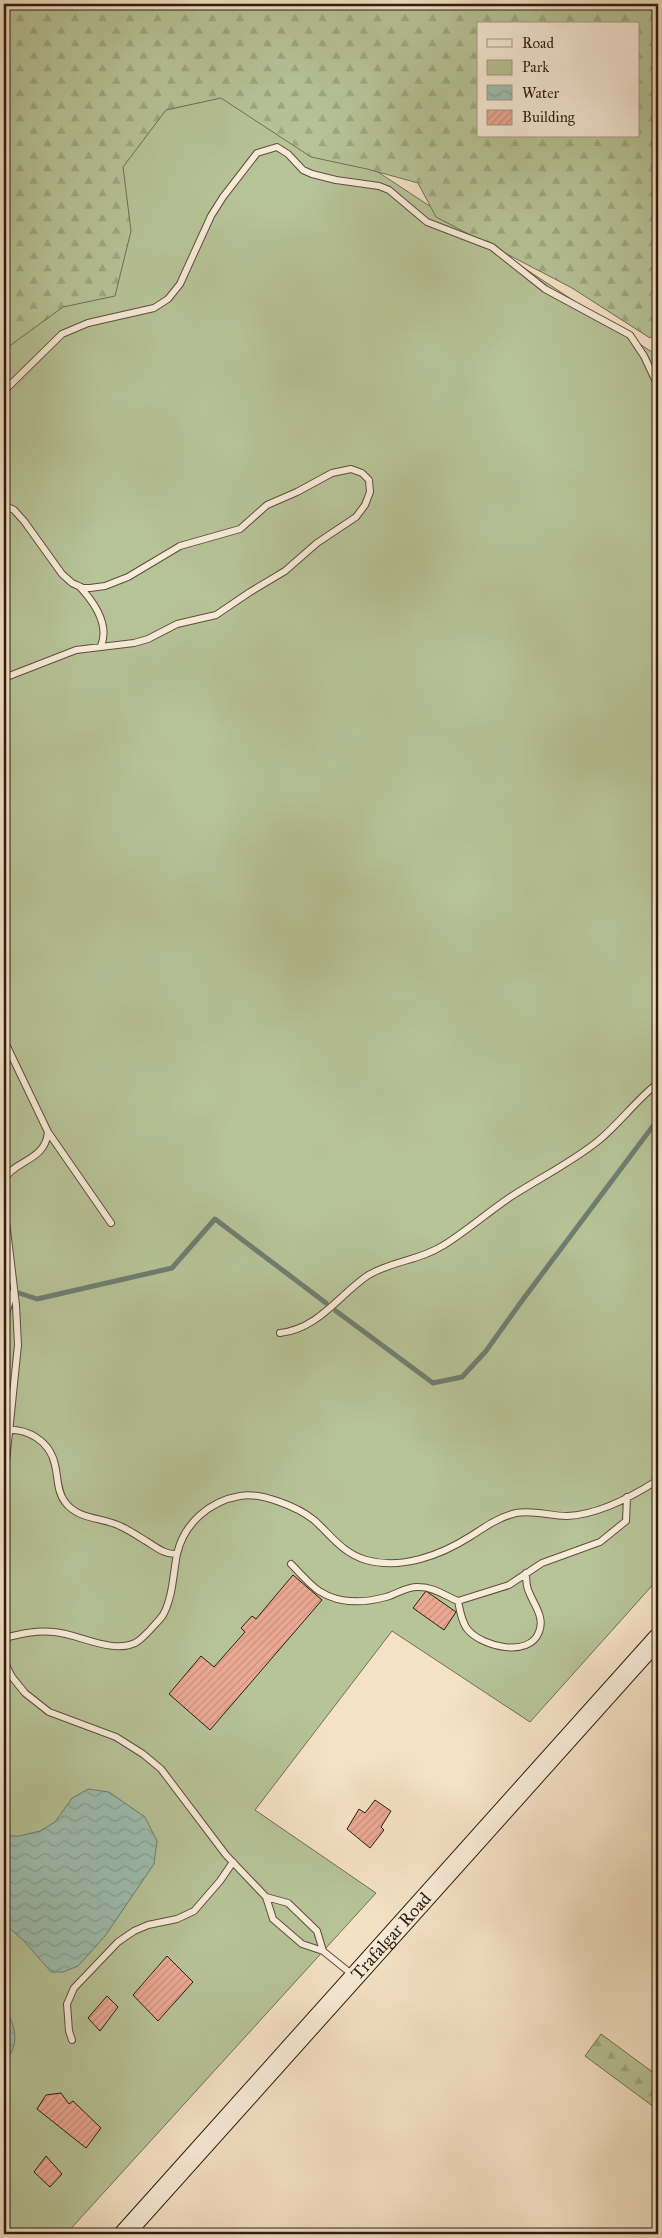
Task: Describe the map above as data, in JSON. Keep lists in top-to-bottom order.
{
  "streets": {
    "main road": ["Trafalgar Road"]
  },
  "legend": [
    "Road",
    "Park",
    "Water",
    "Building"
  ]
}
